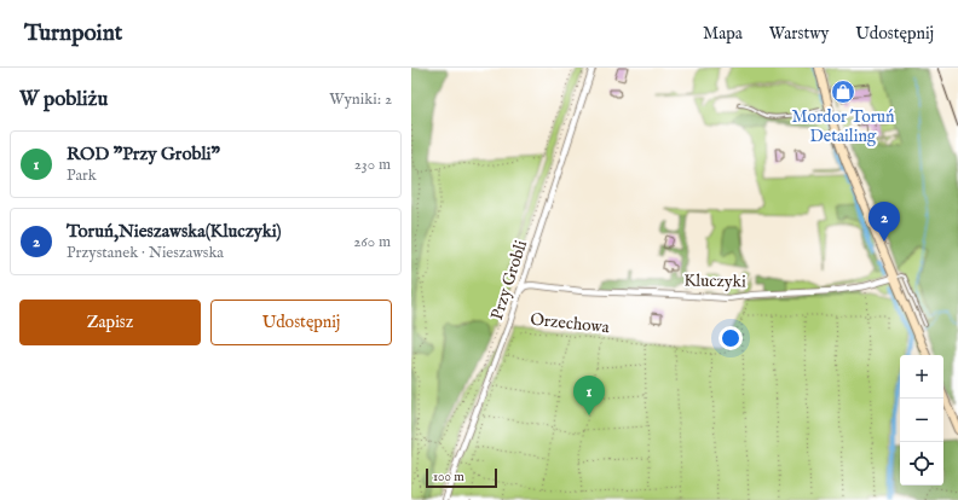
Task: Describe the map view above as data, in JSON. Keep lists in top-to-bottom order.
{
  "streets": {
    "street": ["Przy Grobli", "Kluczyki"],
    "path": ["Orzechowa"]
  },
  "places": {
    "shop": ["Mordor Toruń Detailing"]
  },
  "scale_bar": "100 m",
  "page": {
    "header": "Turnpoint",
    "nav": ["Mapa", "Warstwy", "Udostępnij"],
    "heading": ["W pobliżu", "Wyniki: 2"],
    "list": [
      {
        "mark": "1",
        "name": "ROD \"Przy Grobli\"",
        "note": "Park",
        "value": "230 m"
      },
      {
        "mark": "2",
        "name": "Toruń,Nieszawska(Kluczyki)",
        "note": "Przystanek · Nieszawska",
        "value": "260 m"
      }
    ],
    "pins": ["2", "1"],
    "buttons": ["Zapisz", "Udostępnij"],
    "map_buttons": ["+", "−"],
    "scale": "100 m"
  }
}
